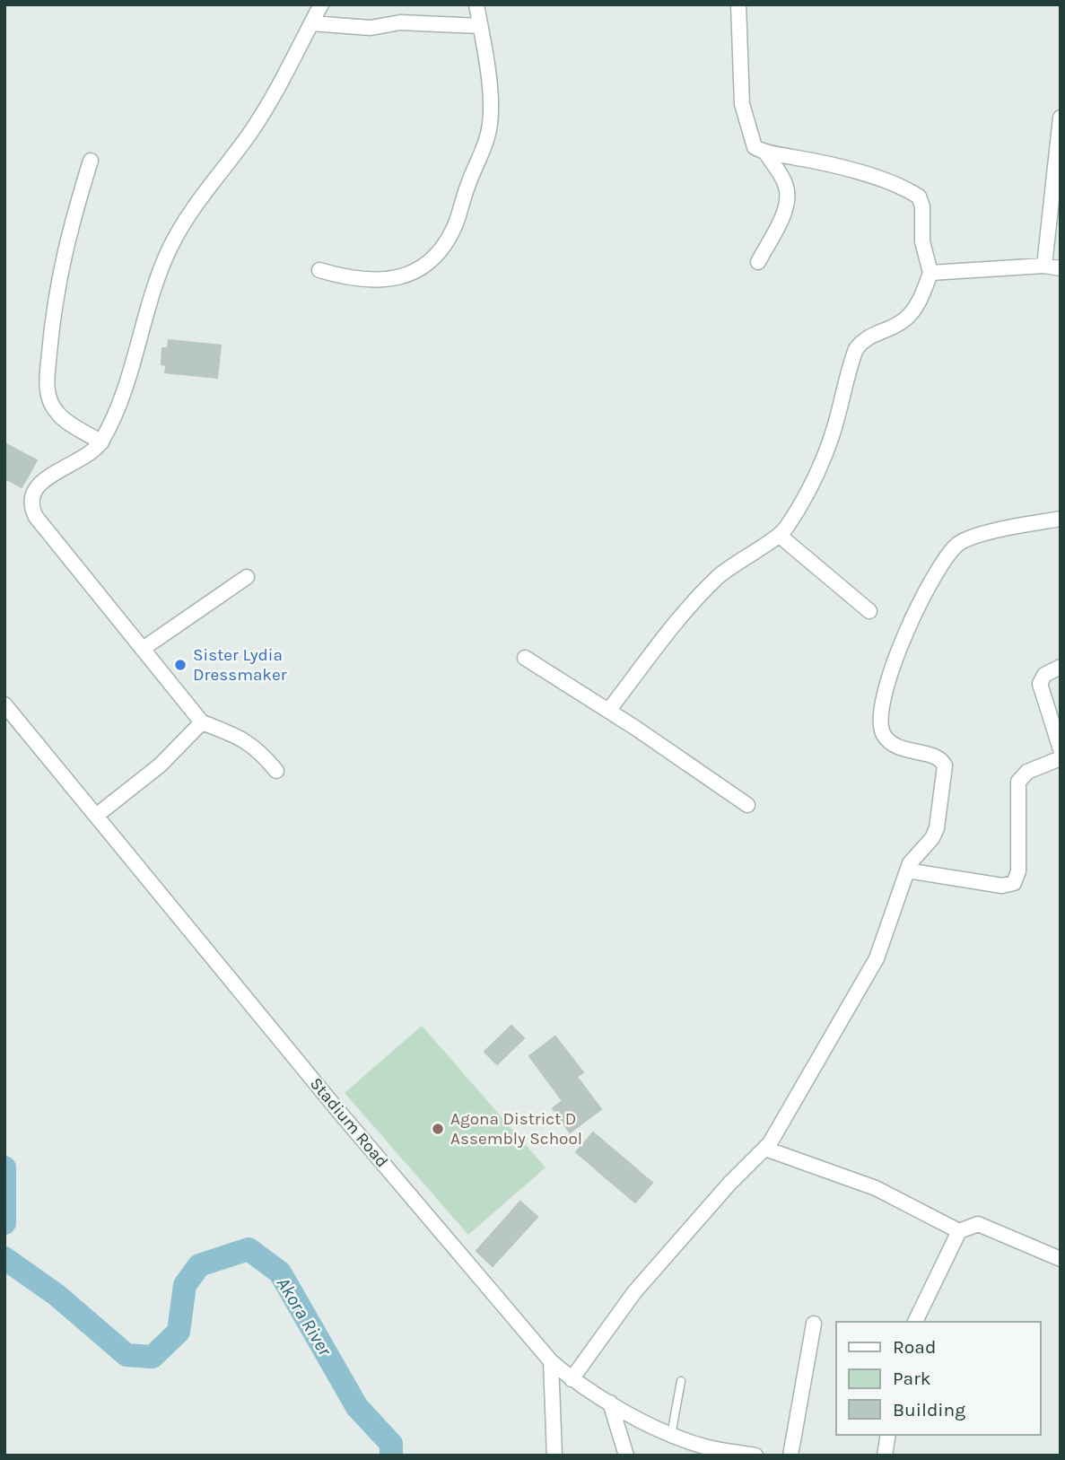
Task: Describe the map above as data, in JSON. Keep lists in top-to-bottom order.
{
  "streets": {
    "street": ["Stadium Road"]
  },
  "water": ["Akora River"],
  "places": ["Sister Lydia Dressmaker", "Agona District D Assembly School"],
  "legend": ["Road", "Park", "Building"]
}
